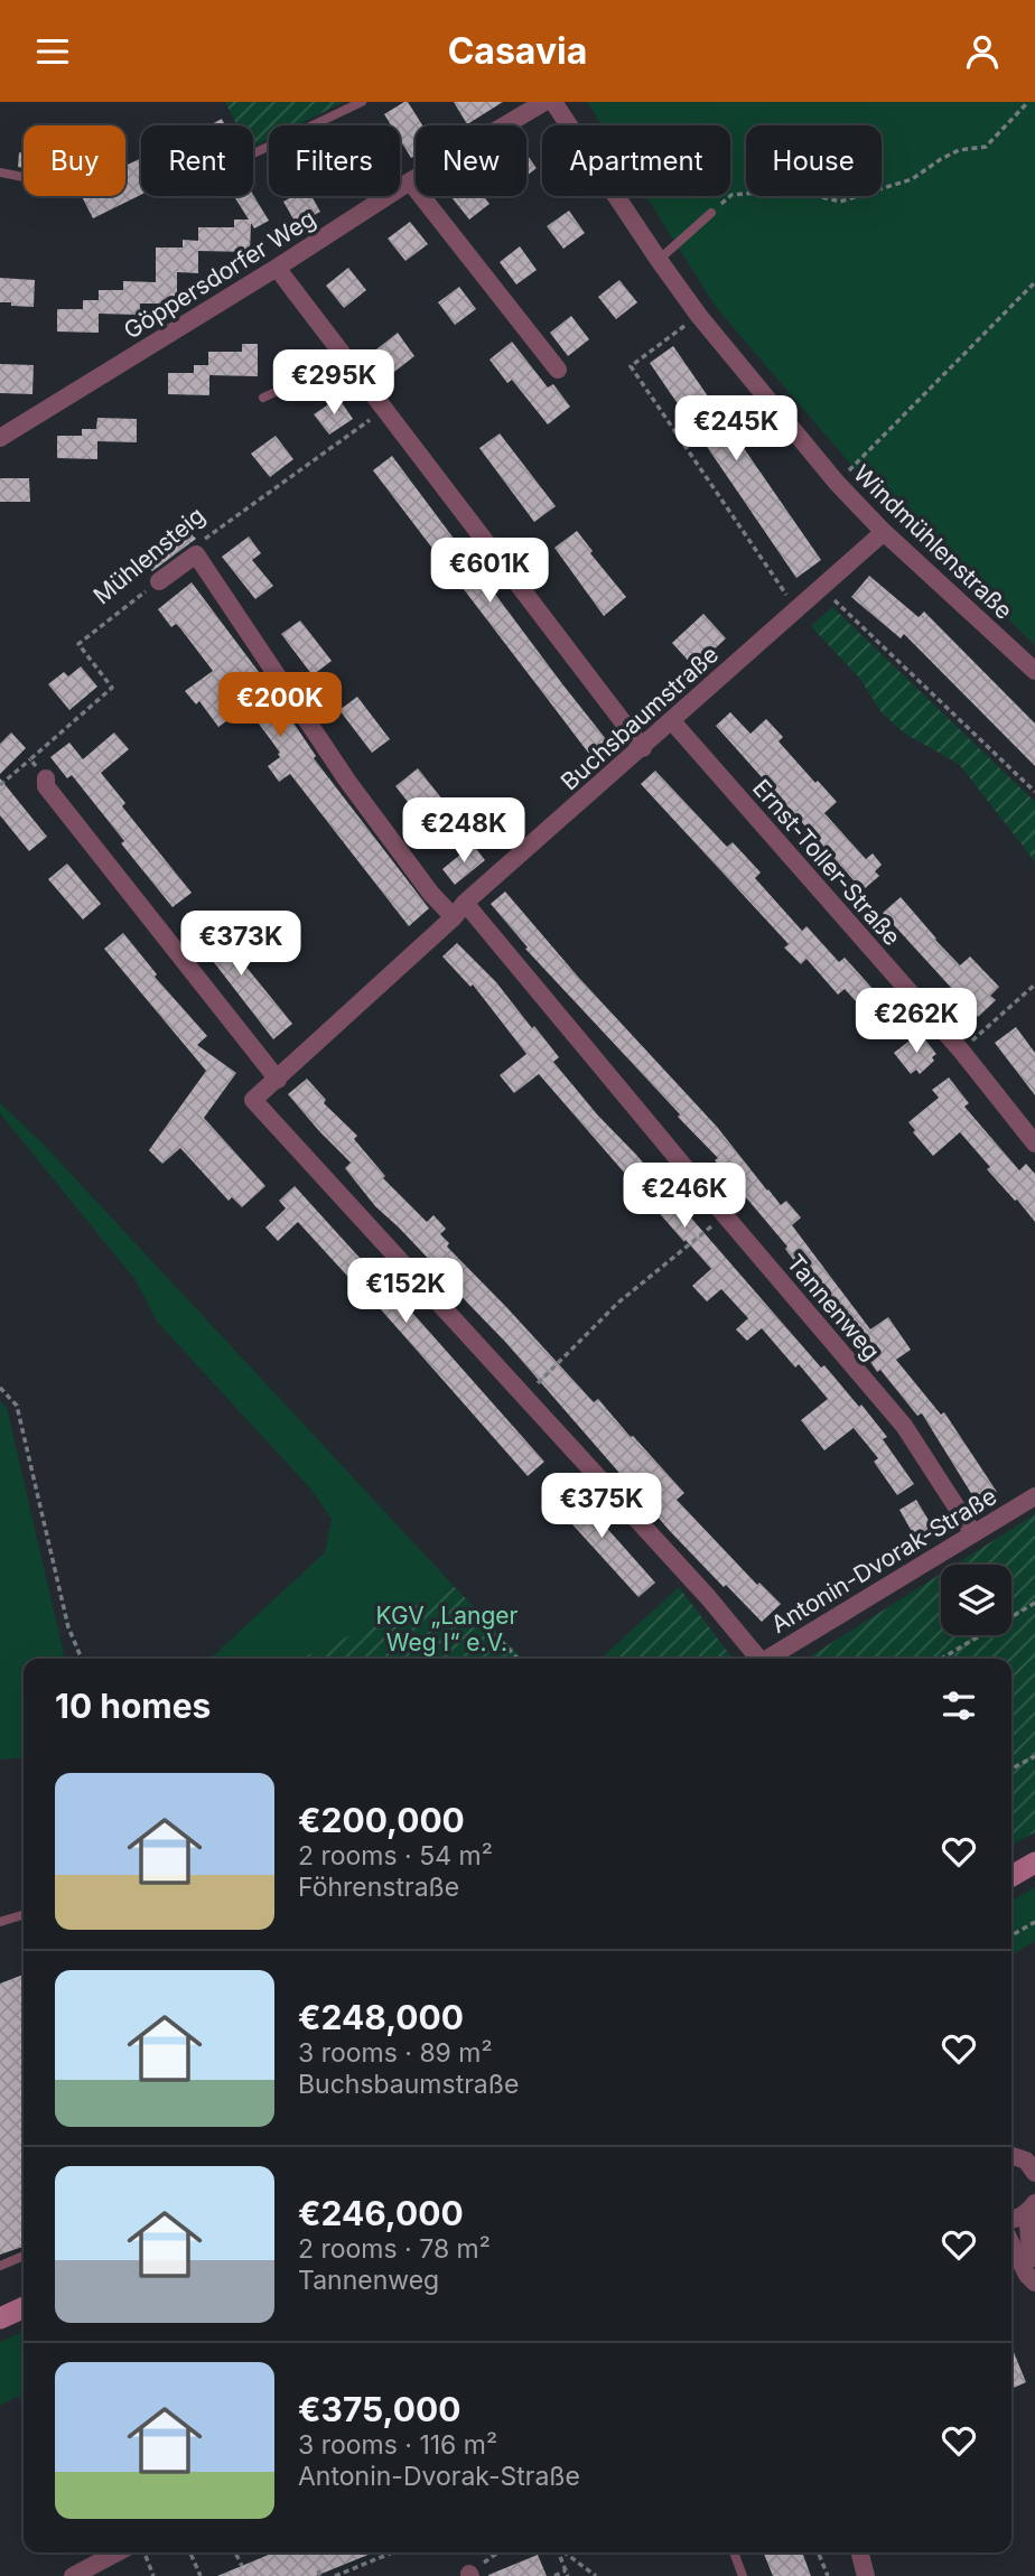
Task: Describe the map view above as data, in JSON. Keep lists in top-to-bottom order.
{
  "streets": {
    "street": [
      "Göppersdorfer Weg",
      "Windmühlenstraße",
      "Mühlensteig",
      "Buchsbaumstraße",
      "Ernst-Toller-Straße",
      "Tannenweg",
      "Antonin-Dvorak-Straße"
    ]
  },
  "crossings": [
    ["Windmühlenstraße", "Buchsbaumstraße"],
    ["Mühlensteig", "Tannenweg"],
    ["Buchsbaumstraße", "Ernst-Toller-Straße"],
    ["Buchsbaumstraße", "Tannenweg"],
    ["Buchsbaumstraße", "Antonin-Dvorak-Straße"],
    ["Tannenweg", "Antonin-Dvorak-Straße"]
  ],
  "parks": ["KGV „Langer Weg I“ e.V."],
  "page": {
    "header": "Casavia",
    "chip": [
      "Buy",
      "Rent",
      "Filters",
      "New",
      "Apartment",
      "House"
    ],
    "price": [
      "€295K",
      "€245K",
      "€601K",
      "€200K",
      "€248K",
      "€373K",
      "€262K",
      "€246K",
      "€152K",
      "€375K"
    ],
    "heading": "10 homes",
    "list": [
      {
        "name": "€200,000",
        "note": "2 rooms · 54 m² · Föhrenstraße"
      },
      {
        "name": "€248,000",
        "note": "3 rooms · 89 m² · Buchsbaumstraße"
      },
      {
        "name": "€246,000",
        "note": "2 rooms · 78 m² · Tannenweg"
      },
      {
        "name": "€375,000",
        "note": "3 rooms · 116 m² · Antonin-Dvorak-Straße"
      }
    ]
  }
}
